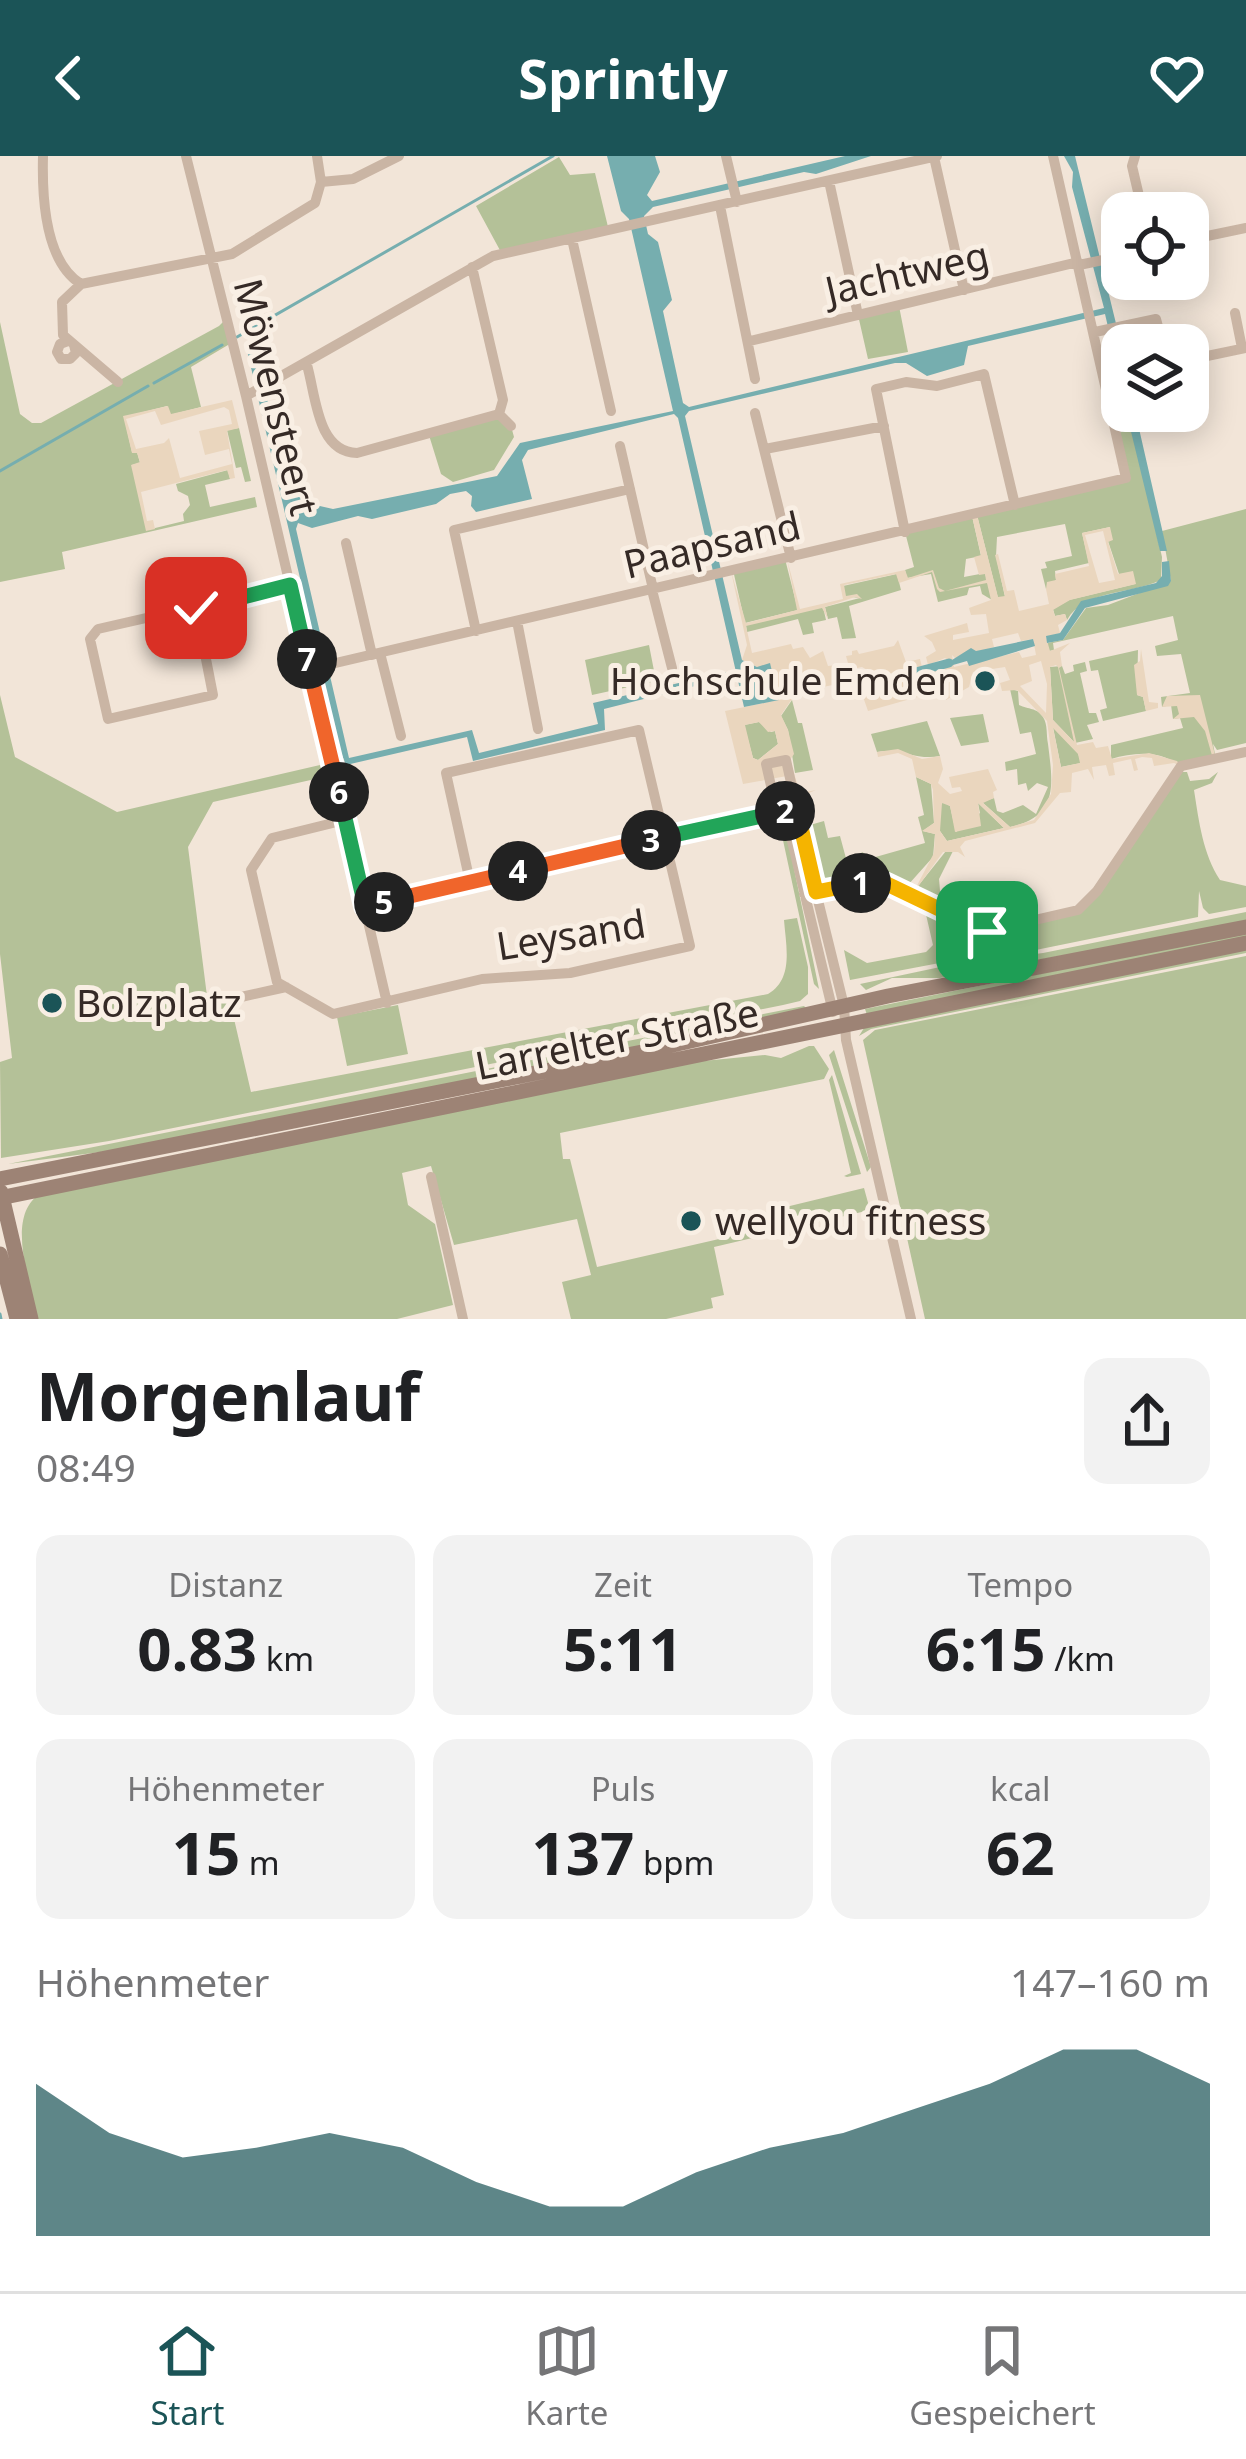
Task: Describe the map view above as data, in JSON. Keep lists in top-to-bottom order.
{
  "streets": {
    "street": [
      "Jachtweg",
      "Möwensteert",
      "Paapsand",
      "Leysand",
      "Larrelter Straße"
    ]
  },
  "crossings": [
    ["Möwensteert", "Paapsand"],
    ["Möwensteert", "Leysand"]
  ],
  "places": ["Hochschule Emden", "Bolzplatz", "wellyou fitness"],
  "page": {
    "header": "Sprintly",
    "pins": [
      "7",
      "6",
      "2",
      "3",
      "4",
      "1",
      "5"
    ],
    "heading": ["Morgenlauf", "08:49"],
    "stats": [
      ["Distanz", "0.83 km"],
      ["Zeit", "5:11"],
      ["Tempo", "6:15 /km"],
      ["Höhenmeter", "15 m"],
      ["Puls", "137 bpm"],
      ["kcal", "62"]
    ],
    "chart": ["Höhenmeter", "147–160 m"],
    "tabs": ["Start", "Karte", "Gespeichert"]
  }
}
